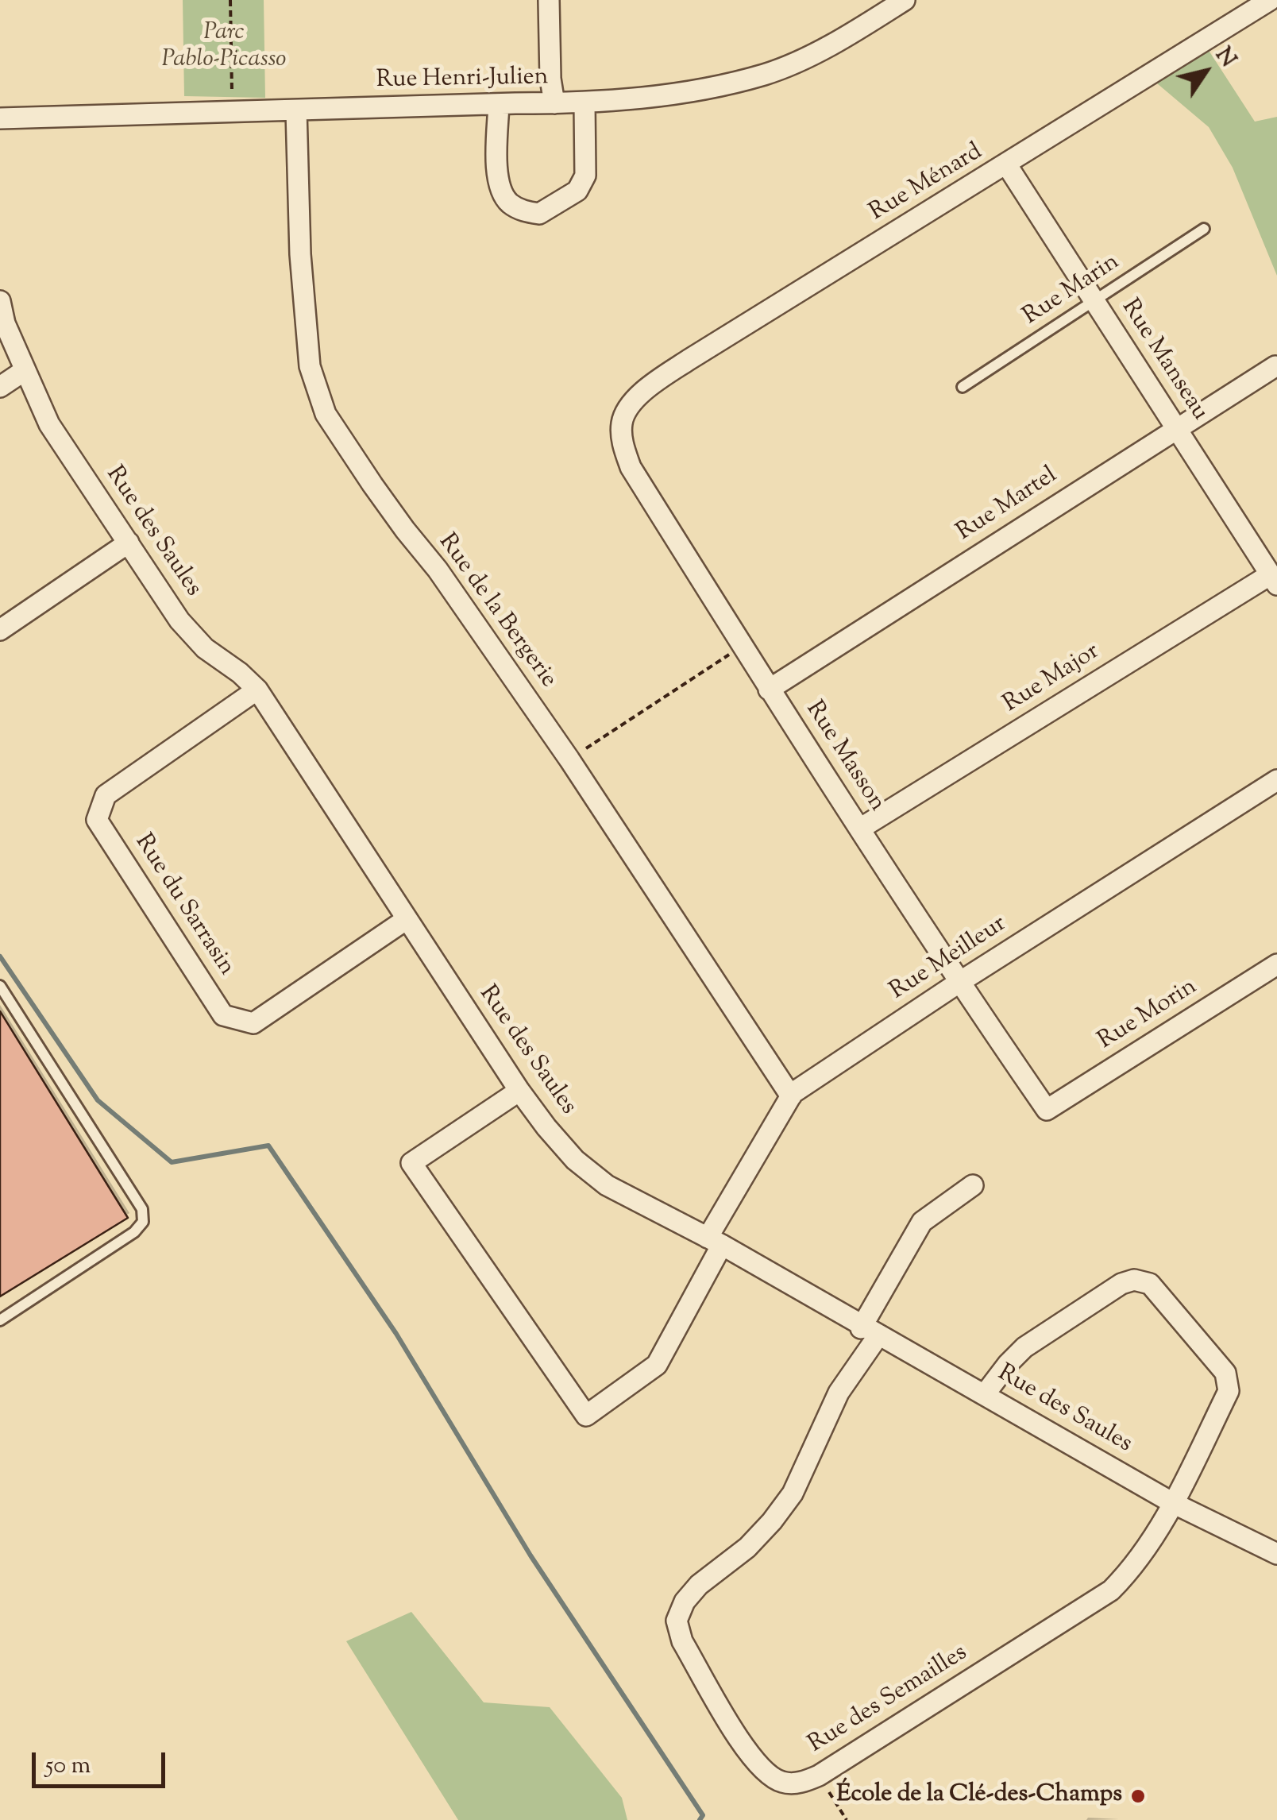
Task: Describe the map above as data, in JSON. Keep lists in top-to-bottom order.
{
  "streets": {
    "street": [
      "Rue Henri-Julien",
      "Rue Ménard",
      "Rue Manseau",
      "Rue Martel",
      "Rue des Saules",
      "Rue de la Bergerie",
      "Rue Major",
      "Rue Masson",
      "Rue du Sarrasin",
      "Rue Meilleur",
      "Rue Morin",
      "Rue des Semailles"
    ],
    "lane": ["Rue Marin"]
  },
  "crossings": [
    ["Rue Henri-Julien", "Rue de la Bergerie"],
    ["Rue Ménard", "Rue Manseau"],
    ["Rue Ménard", "Rue Masson"],
    ["Rue Marin", "Rue Manseau"],
    ["Rue Manseau", "Rue Martel"],
    ["Rue Manseau", "Rue Major"],
    ["Rue Martel", "Rue Masson"],
    ["Rue des Saules", "Rue du Sarrasin"],
    ["Rue des Saules", "Rue Meilleur"],
    ["Rue des Saules", "Rue des Semailles"],
    ["Rue de la Bergerie", "Rue Meilleur"],
    ["Rue Major", "Rue Masson"],
    ["Rue Masson", "Rue Meilleur"],
    ["Rue Masson", "Rue Morin"]
  ],
  "parks": ["Parc Pablo-Picasso"],
  "places": ["École de la Clé-des-Champs"],
  "scale_bar": "50 m",
  "north": "top right"
}
